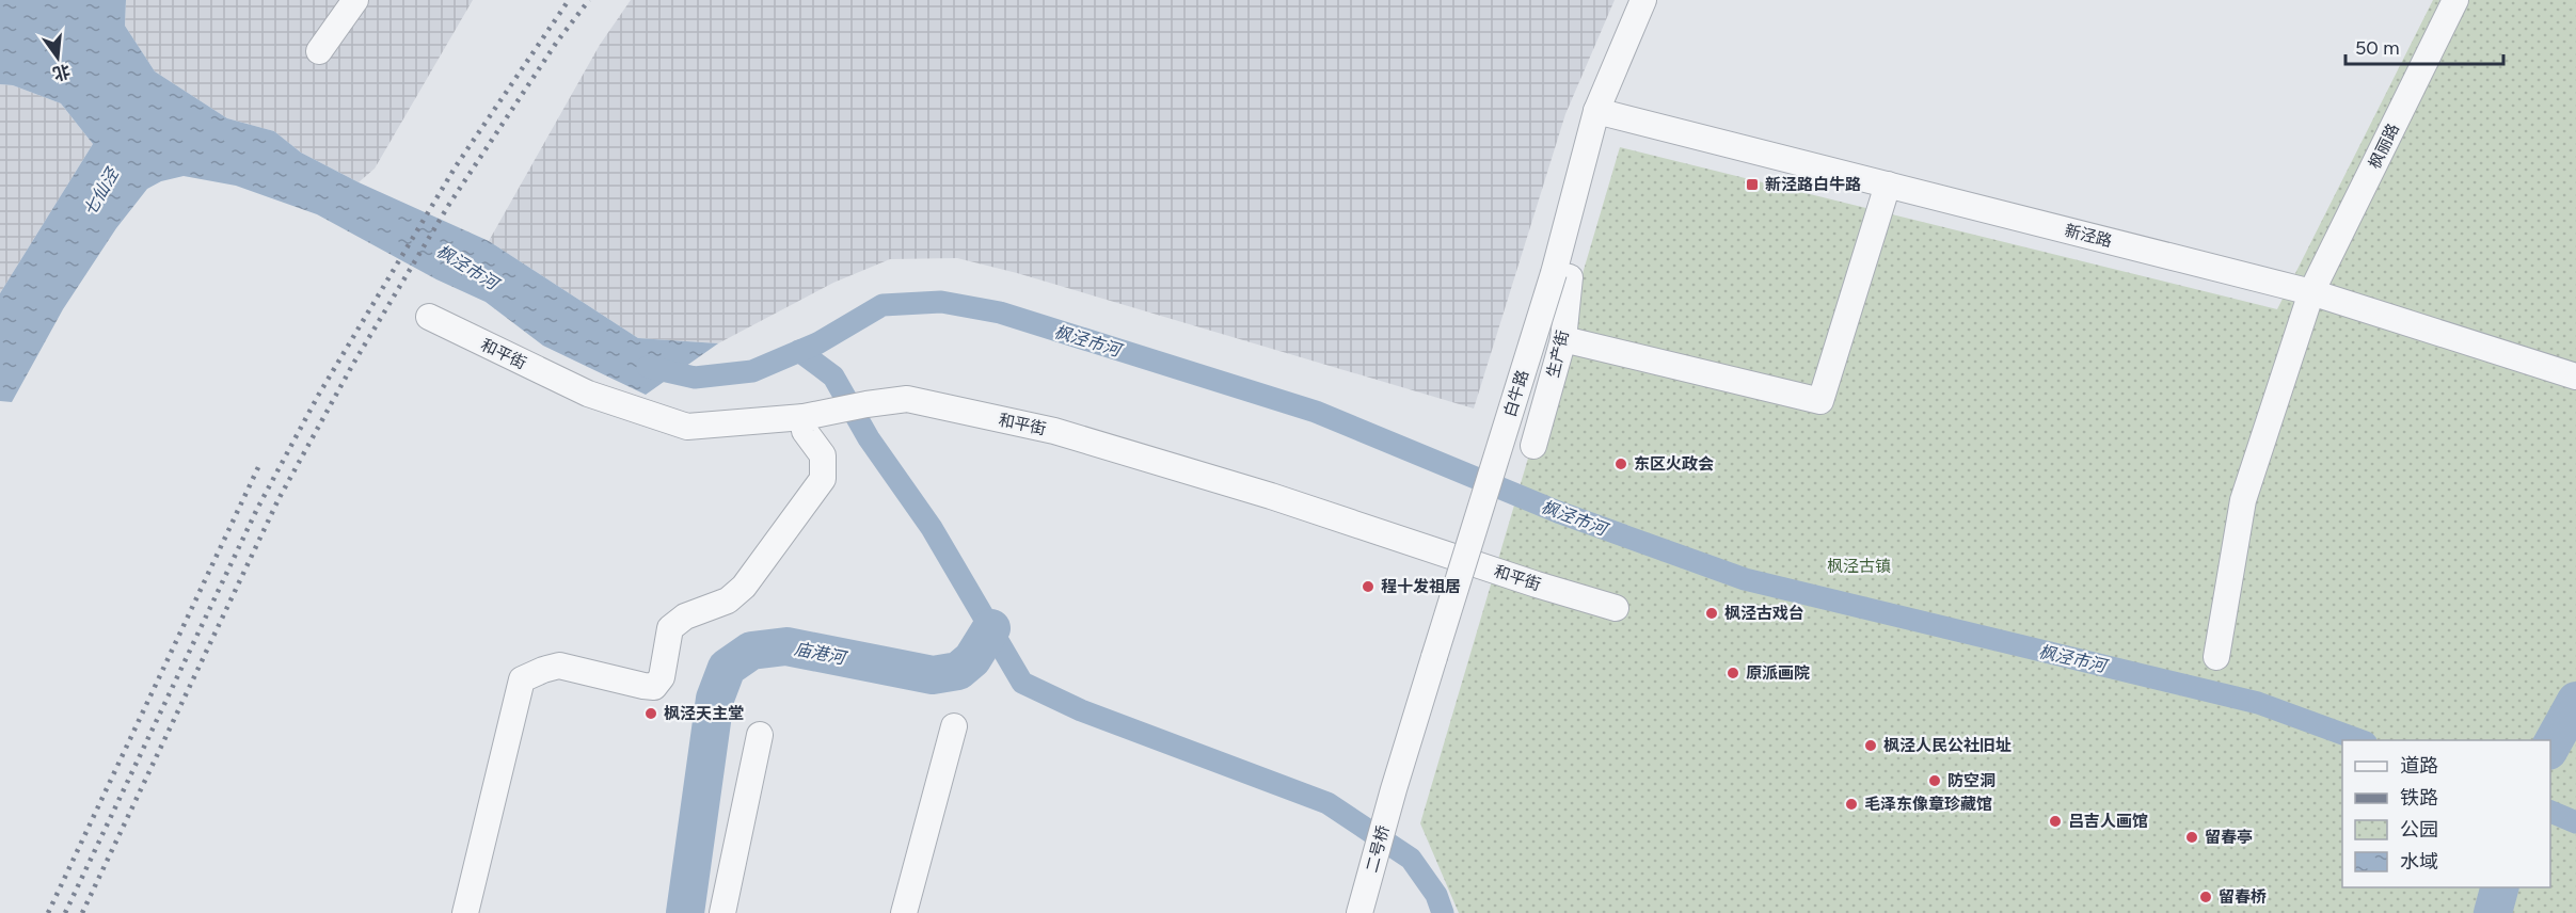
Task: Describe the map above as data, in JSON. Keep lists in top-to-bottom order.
{
  "streets": {
    "street": [
      "枫丽路",
      "新泾路",
      "和平街",
      "生产街",
      "白牛路",
      "二号桥"
    ]
  },
  "crossings": [
    ["枫丽路", "新泾路"],
    ["新泾路", "白牛路"],
    ["生产街", "白牛路"],
    ["白牛路", "二号桥"]
  ],
  "water": ["七仙泾", "枫泾市河", "庙港河"],
  "parks": ["枫泾古镇"],
  "places": {
    "transit": ["新泾路白牛路"],
    "other": [
      "东区火政会",
      "程十发祖居",
      "枫泾古戏台",
      "原派画院",
      "枫泾天主堂",
      "枫泾人民公社旧址",
      "防空洞",
      "毛泽东像章珍藏馆",
      "吕吉人画馆",
      "留春亭",
      "留春桥"
    ]
  },
  "legend": [
    "道路",
    "铁路",
    "公园",
    "水域"
  ],
  "scale_bar": "50 m",
  "north": "bottom"
}
